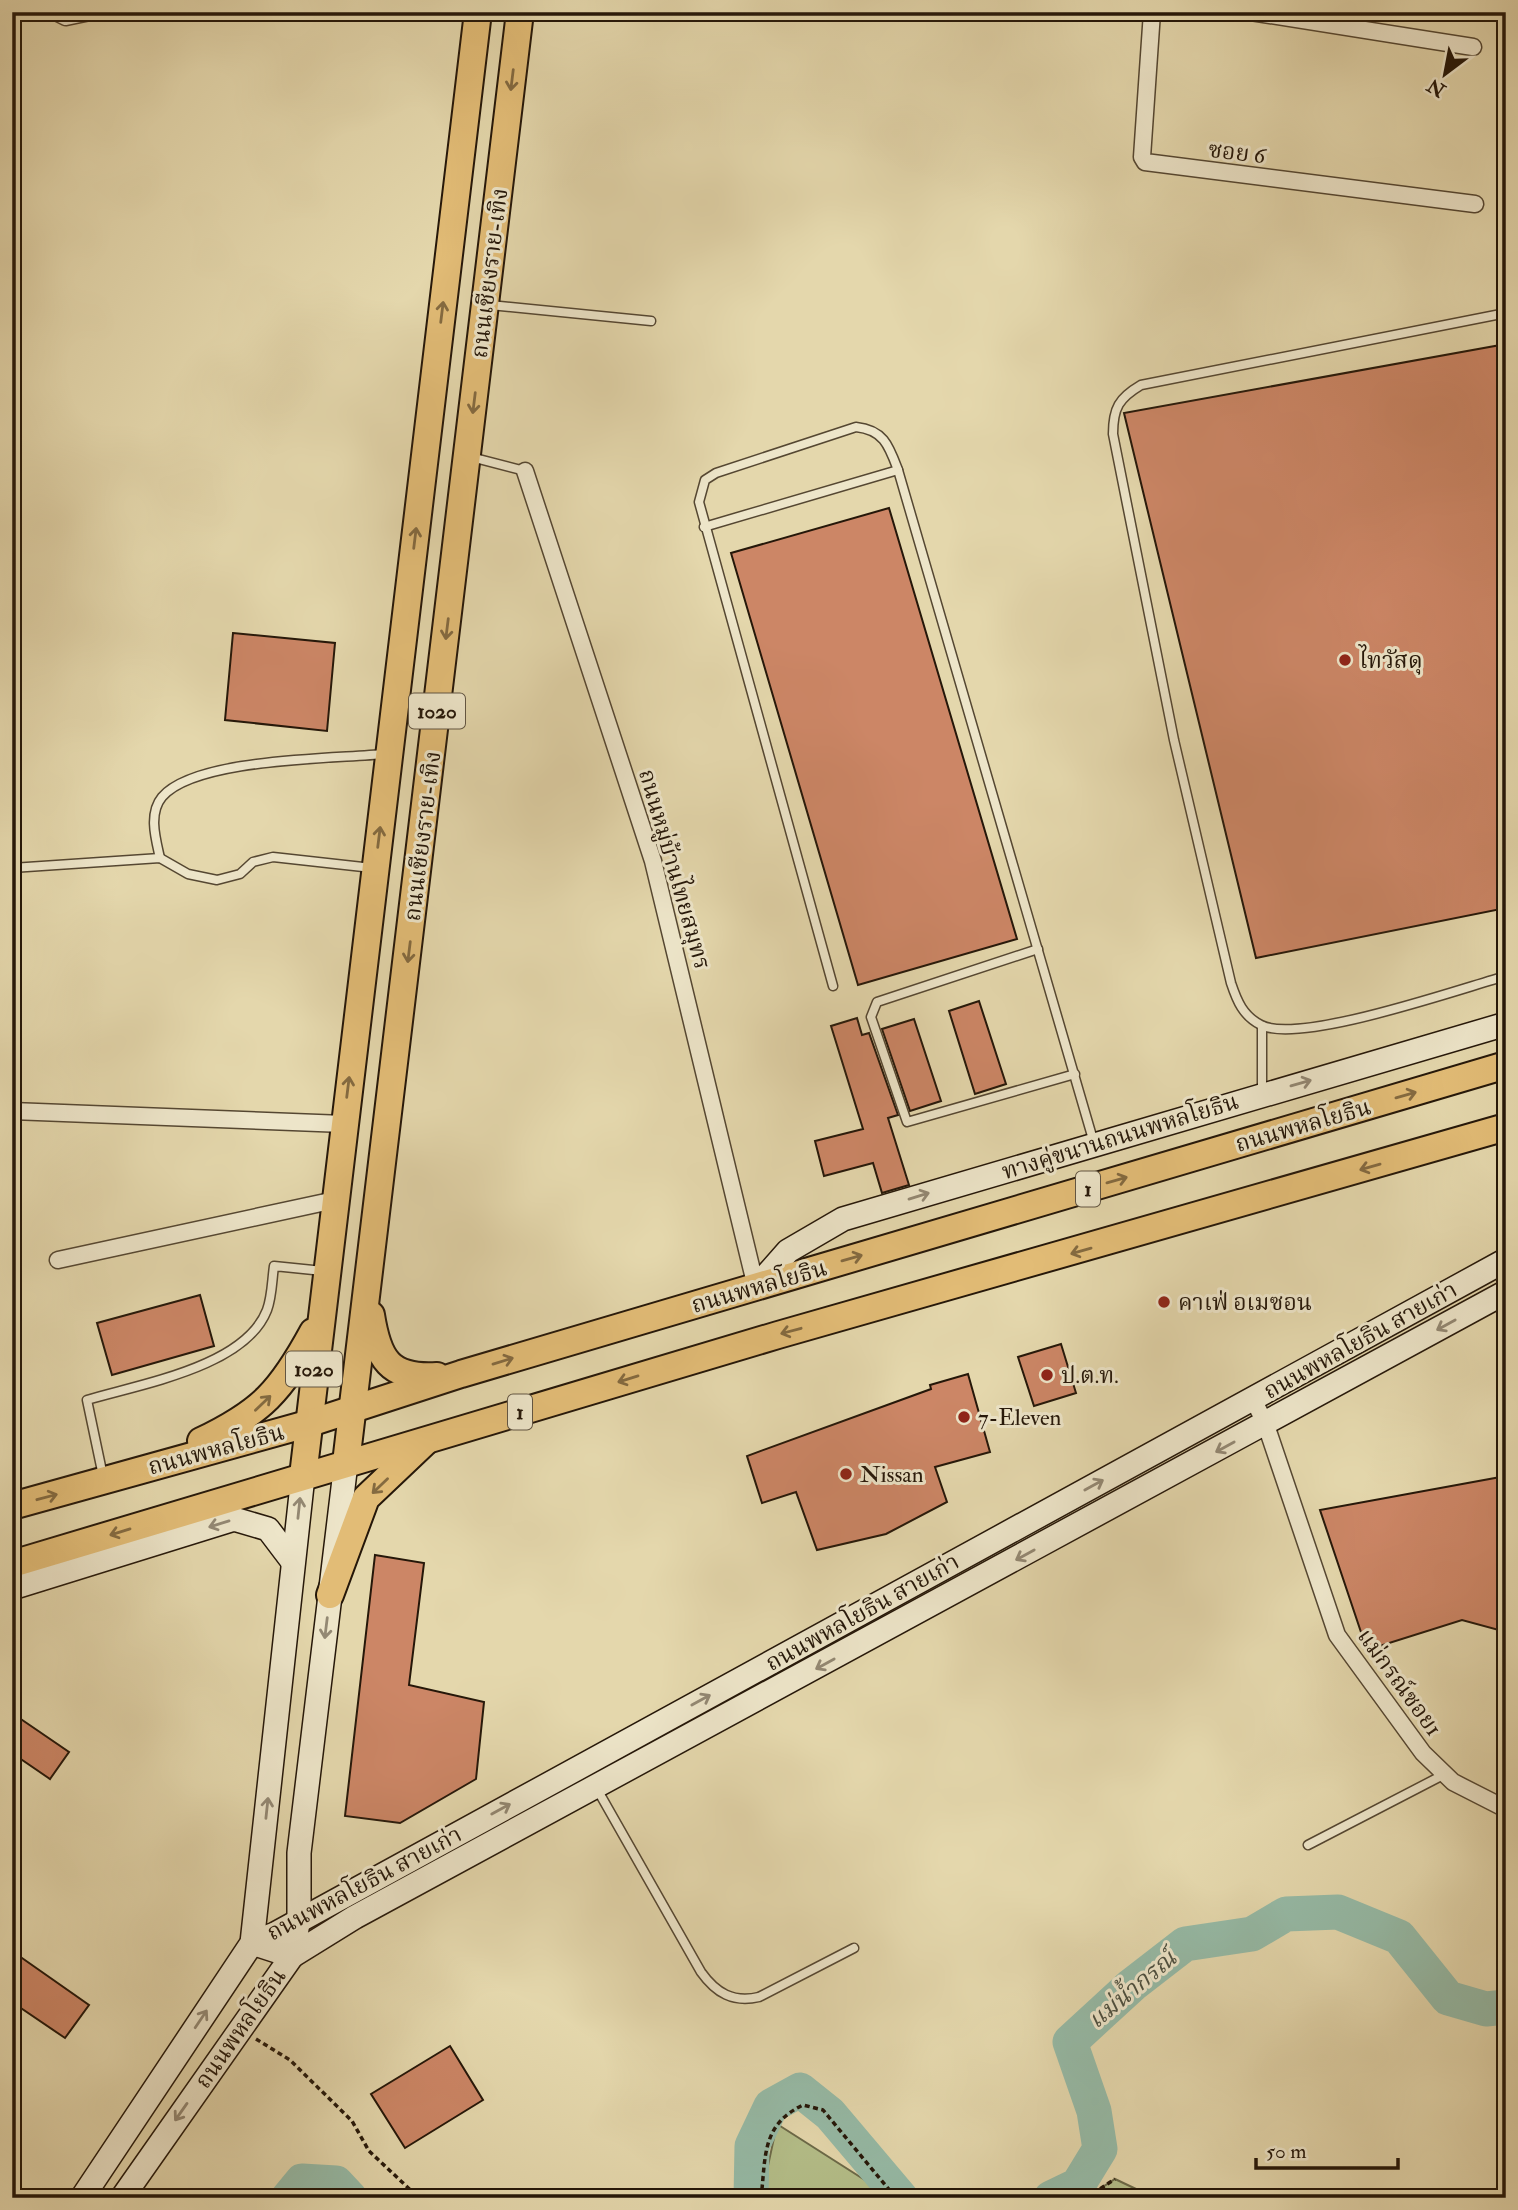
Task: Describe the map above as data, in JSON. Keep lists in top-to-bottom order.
{
  "streets": {
    "main road": [
      "ถนนเชียงราย-เทิง",
      "1020",
      "ถนนพหลโยธิน",
      "ทางคู่ขนานถนนพหลโยธิน",
      "1",
      "ถนนพหลโยธิน สายเก่า"
    ],
    "street": ["ซอย 6", "ถนนหมู่บ้านไทยสมุทร", "แม่กรณ์ซอย1"]
  },
  "crossings": [
    ["ถนนเชียงราย-เทิง", "1020"],
    ["ถนนเชียงราย-เทิง", "ถนนพหลโยธิน"],
    ["1020", "ถนนพหลโยธิน"],
    ["1020", "1"],
    ["ถนนหมู่บ้านไทยสมุทร", "ถนนพหลโยธิน"],
    ["ถนนหมู่บ้านไทยสมุทร", "ทางคู่ขนานถนนพหลโยธิน"],
    ["ถนนพหลโยธิน", "ทางคู่ขนานถนนพหลโยธิน"],
    ["ถนนพหลโยธิน", "1"],
    ["ถนนพหลโยธิน", "ถนนพหลโยธิน สายเก่า"],
    ["ถนนพหลโยธิน สายเก่า", "แม่กรณ์ซอย1"]
  ],
  "water": ["แม่น้ำกรณ์"],
  "places": [
    "ไทวัสดุ",
    "คาเฟ่ อเมซอน",
    "ป.ต.ท.",
    "7-Eleven",
    "Nissan"
  ],
  "scale_bar": "50 m",
  "north": "bottom left"
}
